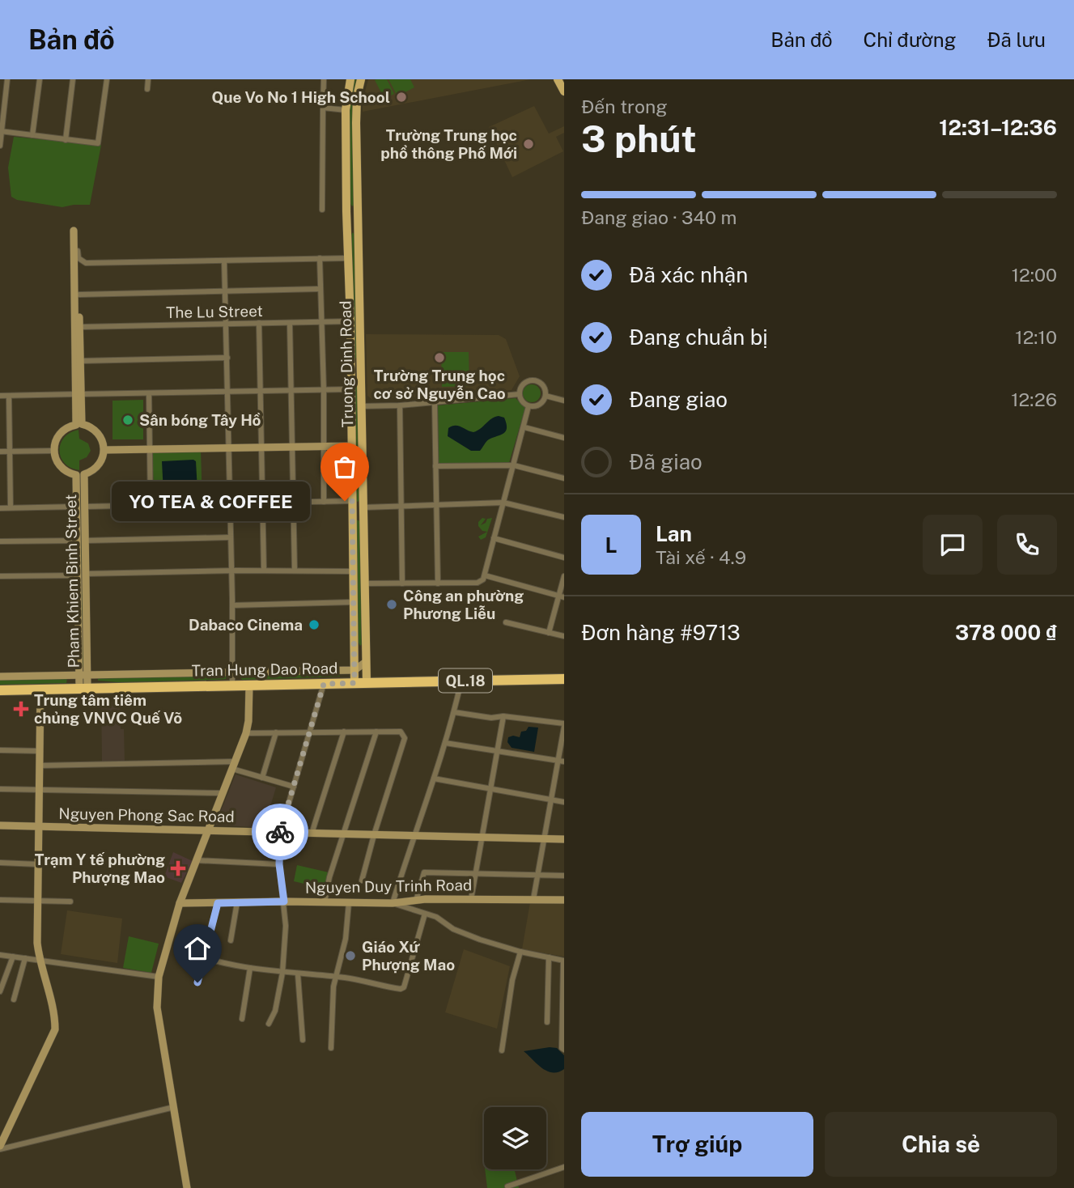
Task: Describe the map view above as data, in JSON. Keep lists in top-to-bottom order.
{
  "streets": {
    "highway": ["Tran Hung Dao Road", "QL.18"],
    "main road": ["Truong Dinh Road"],
    "street": [
      "The Lu Street",
      "Pham Khiem Binh Street",
      "Nguyen Phong Sac Road",
      "Nguyen Duy Trinh Road"
    ]
  },
  "crossings": [
    ["The Lu Street", "Truong Dinh Road"],
    ["Truong Dinh Road", "Tran Hung Dao Road"],
    ["Pham Khiem Binh Street", "Tran Hung Dao Road"]
  ],
  "places": {
    "other": [
      "Que Vo No 1 High School",
      "Trường Trung học phổ thông Phố Mới",
      "Trường Trung học cơ sở Nguyễn Cao",
      "Sân bóng Tây Hồ",
      "YO TEA & COFFEE",
      "Công an phường Phương Liễu",
      "Dabaco Cinema",
      "Giáo Xứ Phượng Mao"
    ],
    "health": ["Trung tâm tiêm chủng VNVC Quế Võ", "Trạm Y tế phường Phượng Mao"]
  },
  "page": {
    "header": "Bản đồ",
    "nav": ["Bản đồ", "Chỉ đường", "Đã lưu"],
    "heading": ["3 phút", "Đến trong", "12:31–12:36"],
    "panel": [
      "Lan",
      "Tài xế · 4.9",
      "Đơn hàng #9713",
      "378 000 ₫"
    ],
    "bar": "Đang giao · 340 m",
    "list": [
      ["Đã xác nhận", "12:00"],
      ["Đang chuẩn bị", "12:10"],
      ["Đang giao", "12:26"],
      "Đã giao"
    ],
    "bubble": "YO TEA & COFFEE",
    "round": "L",
    "buttons": ["Trợ giúp", "Chia sẻ"]
  }
}
